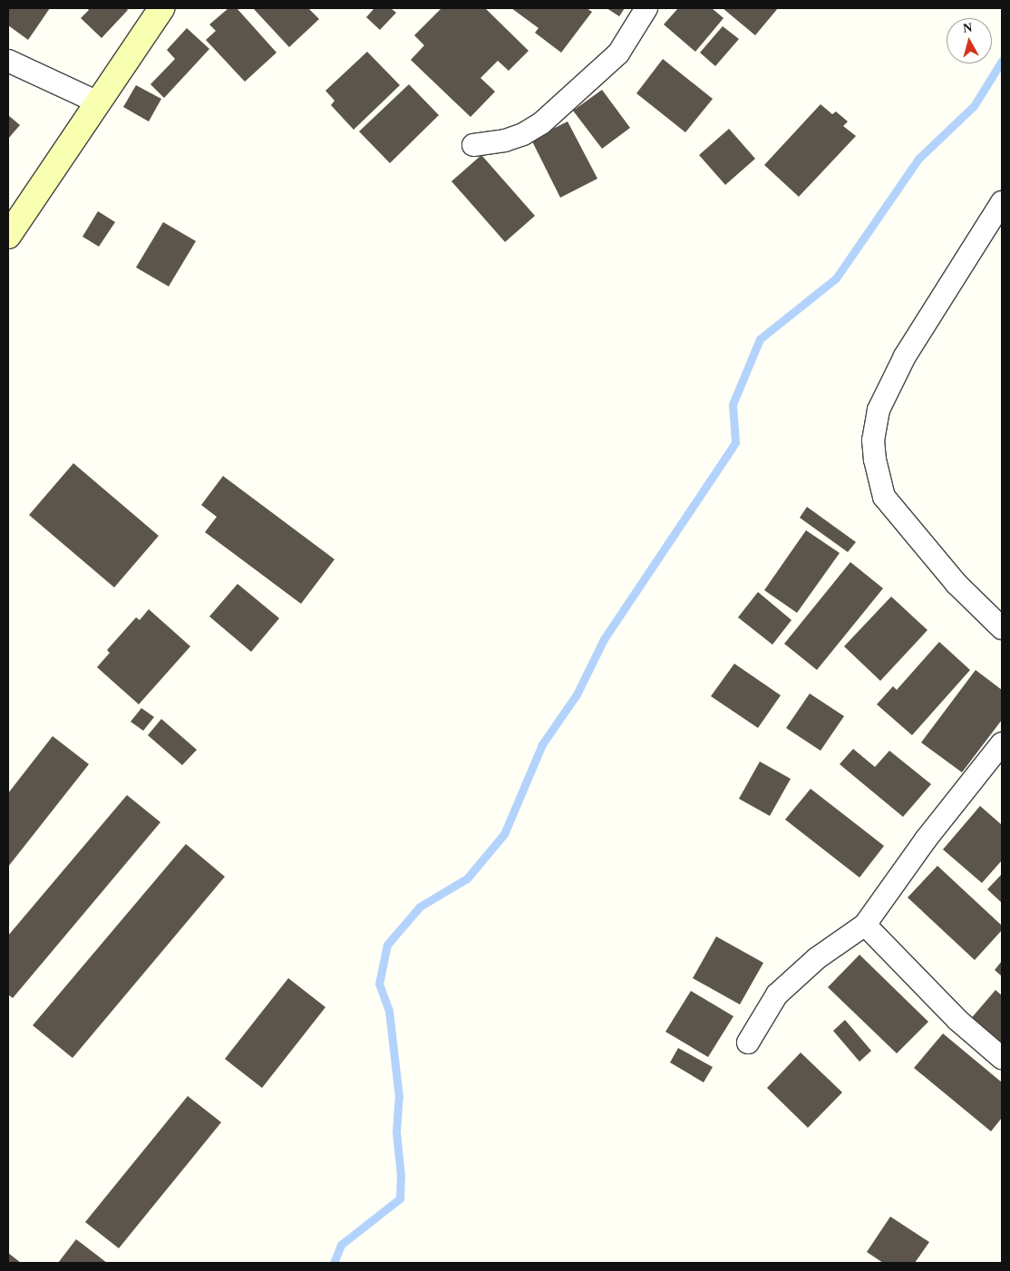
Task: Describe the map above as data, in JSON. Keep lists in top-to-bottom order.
{
  "north": "top"
}
